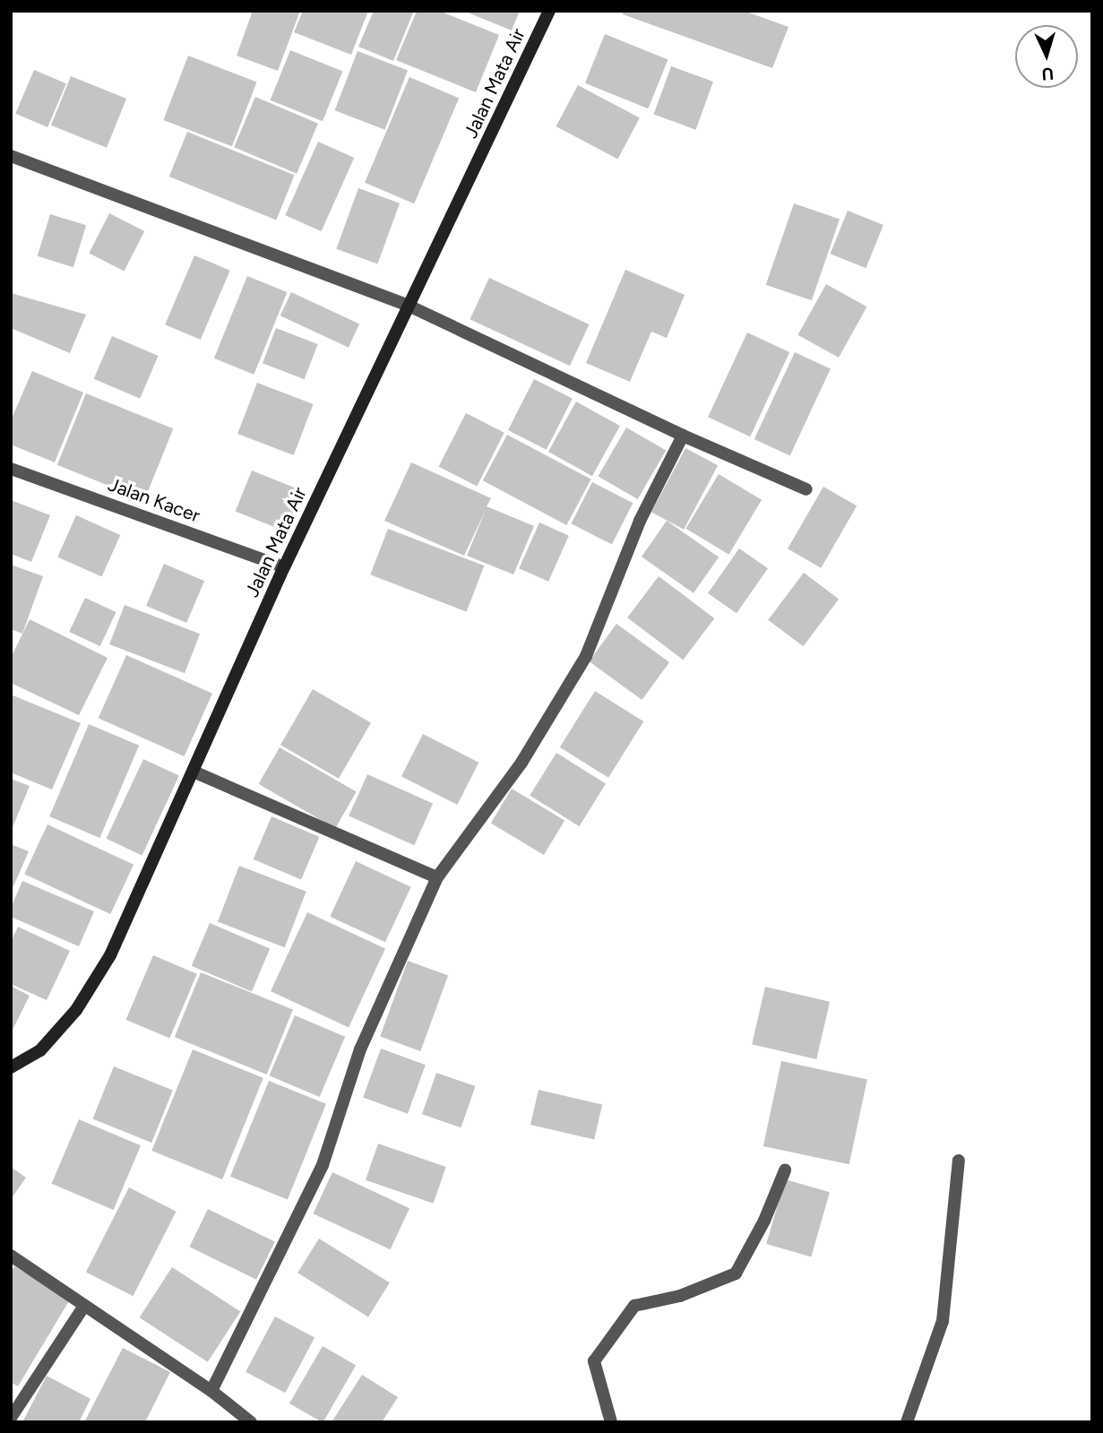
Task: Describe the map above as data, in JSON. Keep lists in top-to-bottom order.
{
  "streets": {
    "street": ["Jalan Mata Air", "Jalan Kacer"]
  },
  "crossings": [
    ["Jalan Mata Air", "Jalan Kacer"]
  ],
  "north": "bottom"
}
